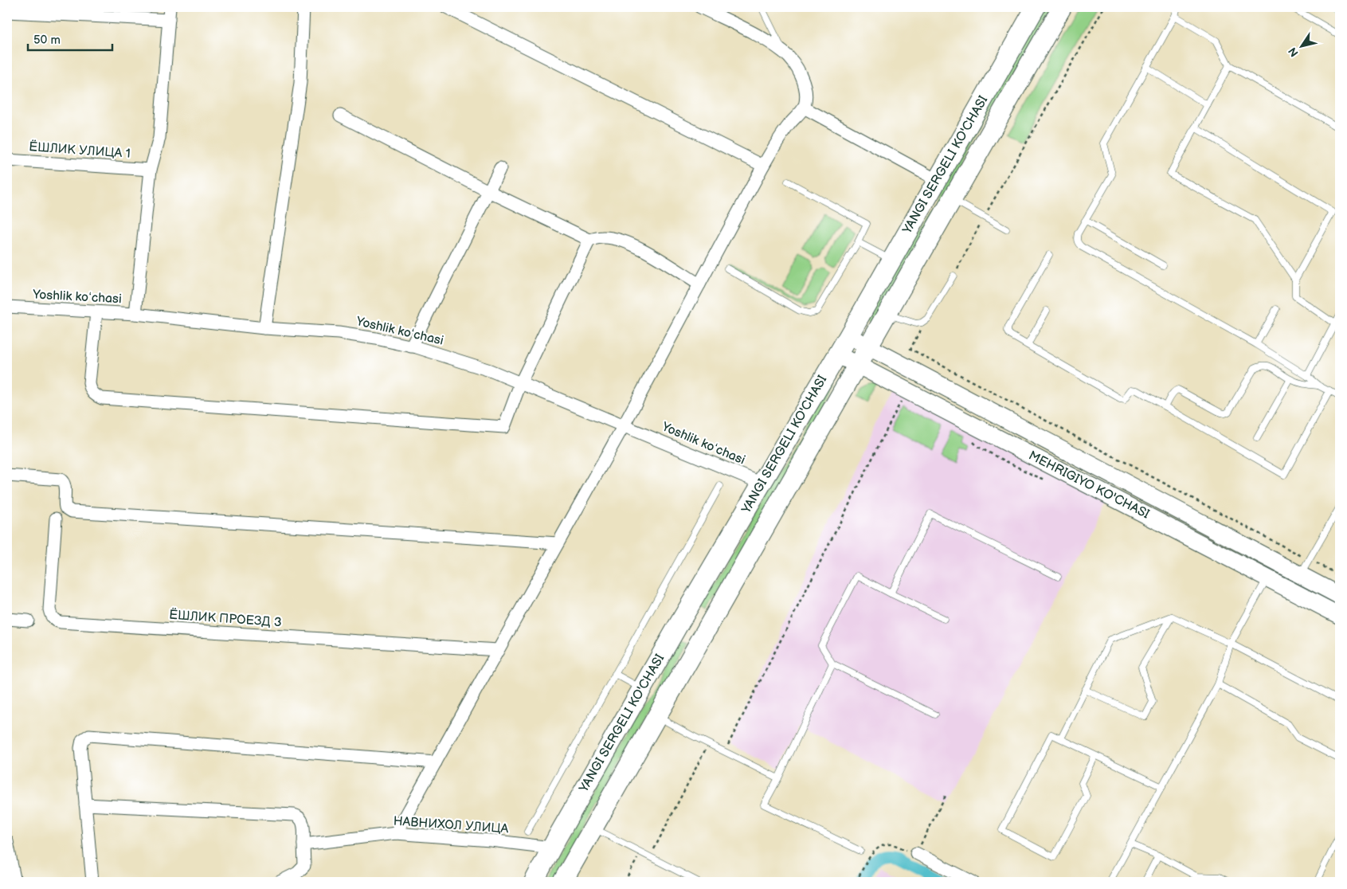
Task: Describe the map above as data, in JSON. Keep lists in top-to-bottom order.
{
  "streets": {
    "main road": ["YANGI SERGELI KO'CHASI", "MEHRIGIYO KO'CHASI"],
    "street": [
      "ЁШЛИК УЛИЦА 1",
      "Yoshlik koʻchasi",
      "ЁШЛИК ПРОЕЗД 3",
      "НАВНИХОЛ УЛИЦА"
    ]
  },
  "crossings": [
    ["YANGI SERGELI KO'CHASI", "Yoshlik koʻchasi"],
    ["YANGI SERGELI KO'CHASI", "MEHRIGIYO KO'CHASI"],
    ["YANGI SERGELI KO'CHASI", "НАВНИХОЛ УЛИЦА"]
  ],
  "scale_bar": "50 m",
  "north": "bottom left"
}
